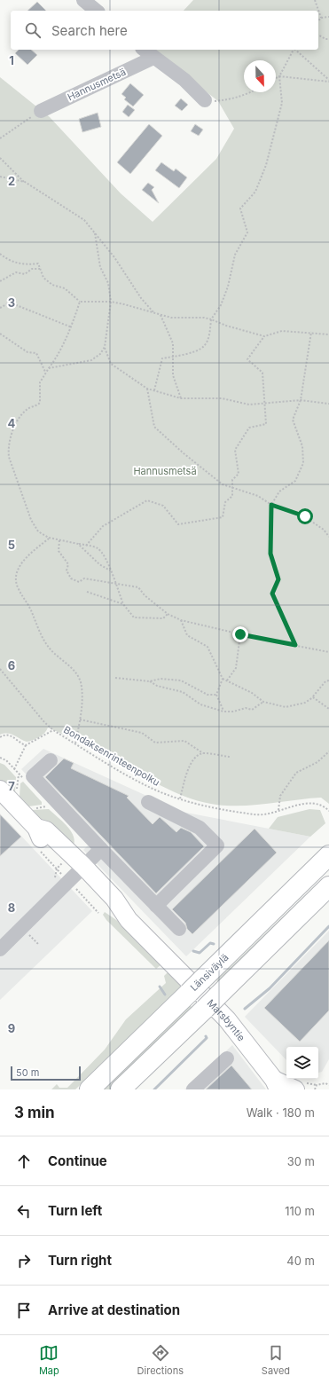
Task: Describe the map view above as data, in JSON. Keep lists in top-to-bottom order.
{
  "streets": {
    "highway": ["Länsiväylä"],
    "main road": ["Marsbyntie"],
    "street": ["Hannusmetsä"],
    "path": ["Bondaksenrinteenpolku"]
  },
  "parks": ["Hannusmetsä"],
  "scale_bar": "50 m",
  "north": "bottom",
  "page": {
    "search": "Search here",
    "scale": "50 m",
    "heading": ["3 min", "Walk · 180 m"],
    "list": [
      ["Continue", "30 m"],
      ["Turn left", "110 m"],
      ["Turn right", "40 m"],
      "Arrive at destination"
    ],
    "nav": ["Map", "Directions", "Saved"]
  },
  "grid": {
    "rows": [
      "1",
      "2",
      "3",
      "4",
      "5",
      "6",
      "7",
      "8",
      "9"
    ]
  }
}
